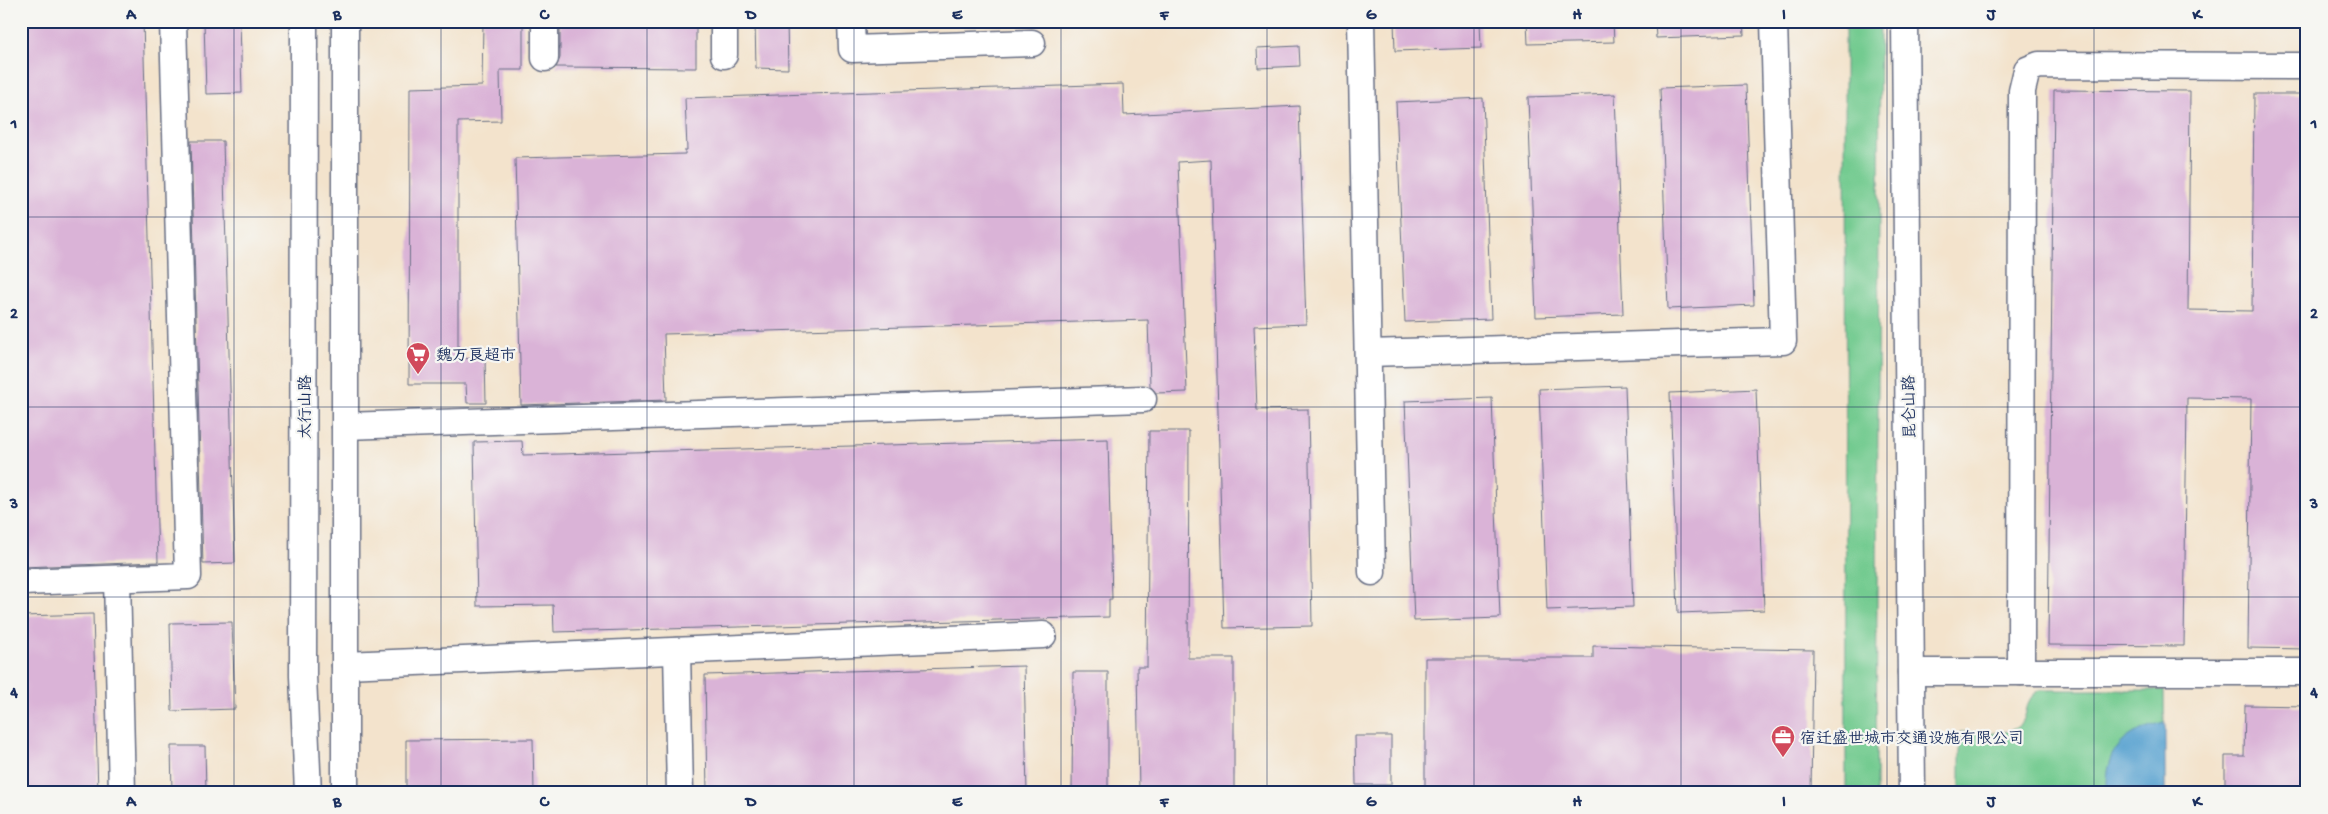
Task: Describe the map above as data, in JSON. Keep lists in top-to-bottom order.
{
  "streets": {
    "street": ["太行山路", "昆仑山路"]
  },
  "places": {
    "supermarket": ["魏万良超市"],
    "office": ["宿迁盛世城市交通设施有限公司"]
  },
  "grid": {
    "columns": [
      "A",
      "B",
      "C",
      "D",
      "E",
      "F",
      "G",
      "H",
      "I",
      "J",
      "K"
    ],
    "rows": [
      "1",
      "2",
      "3",
      "4"
    ]
  }
}
